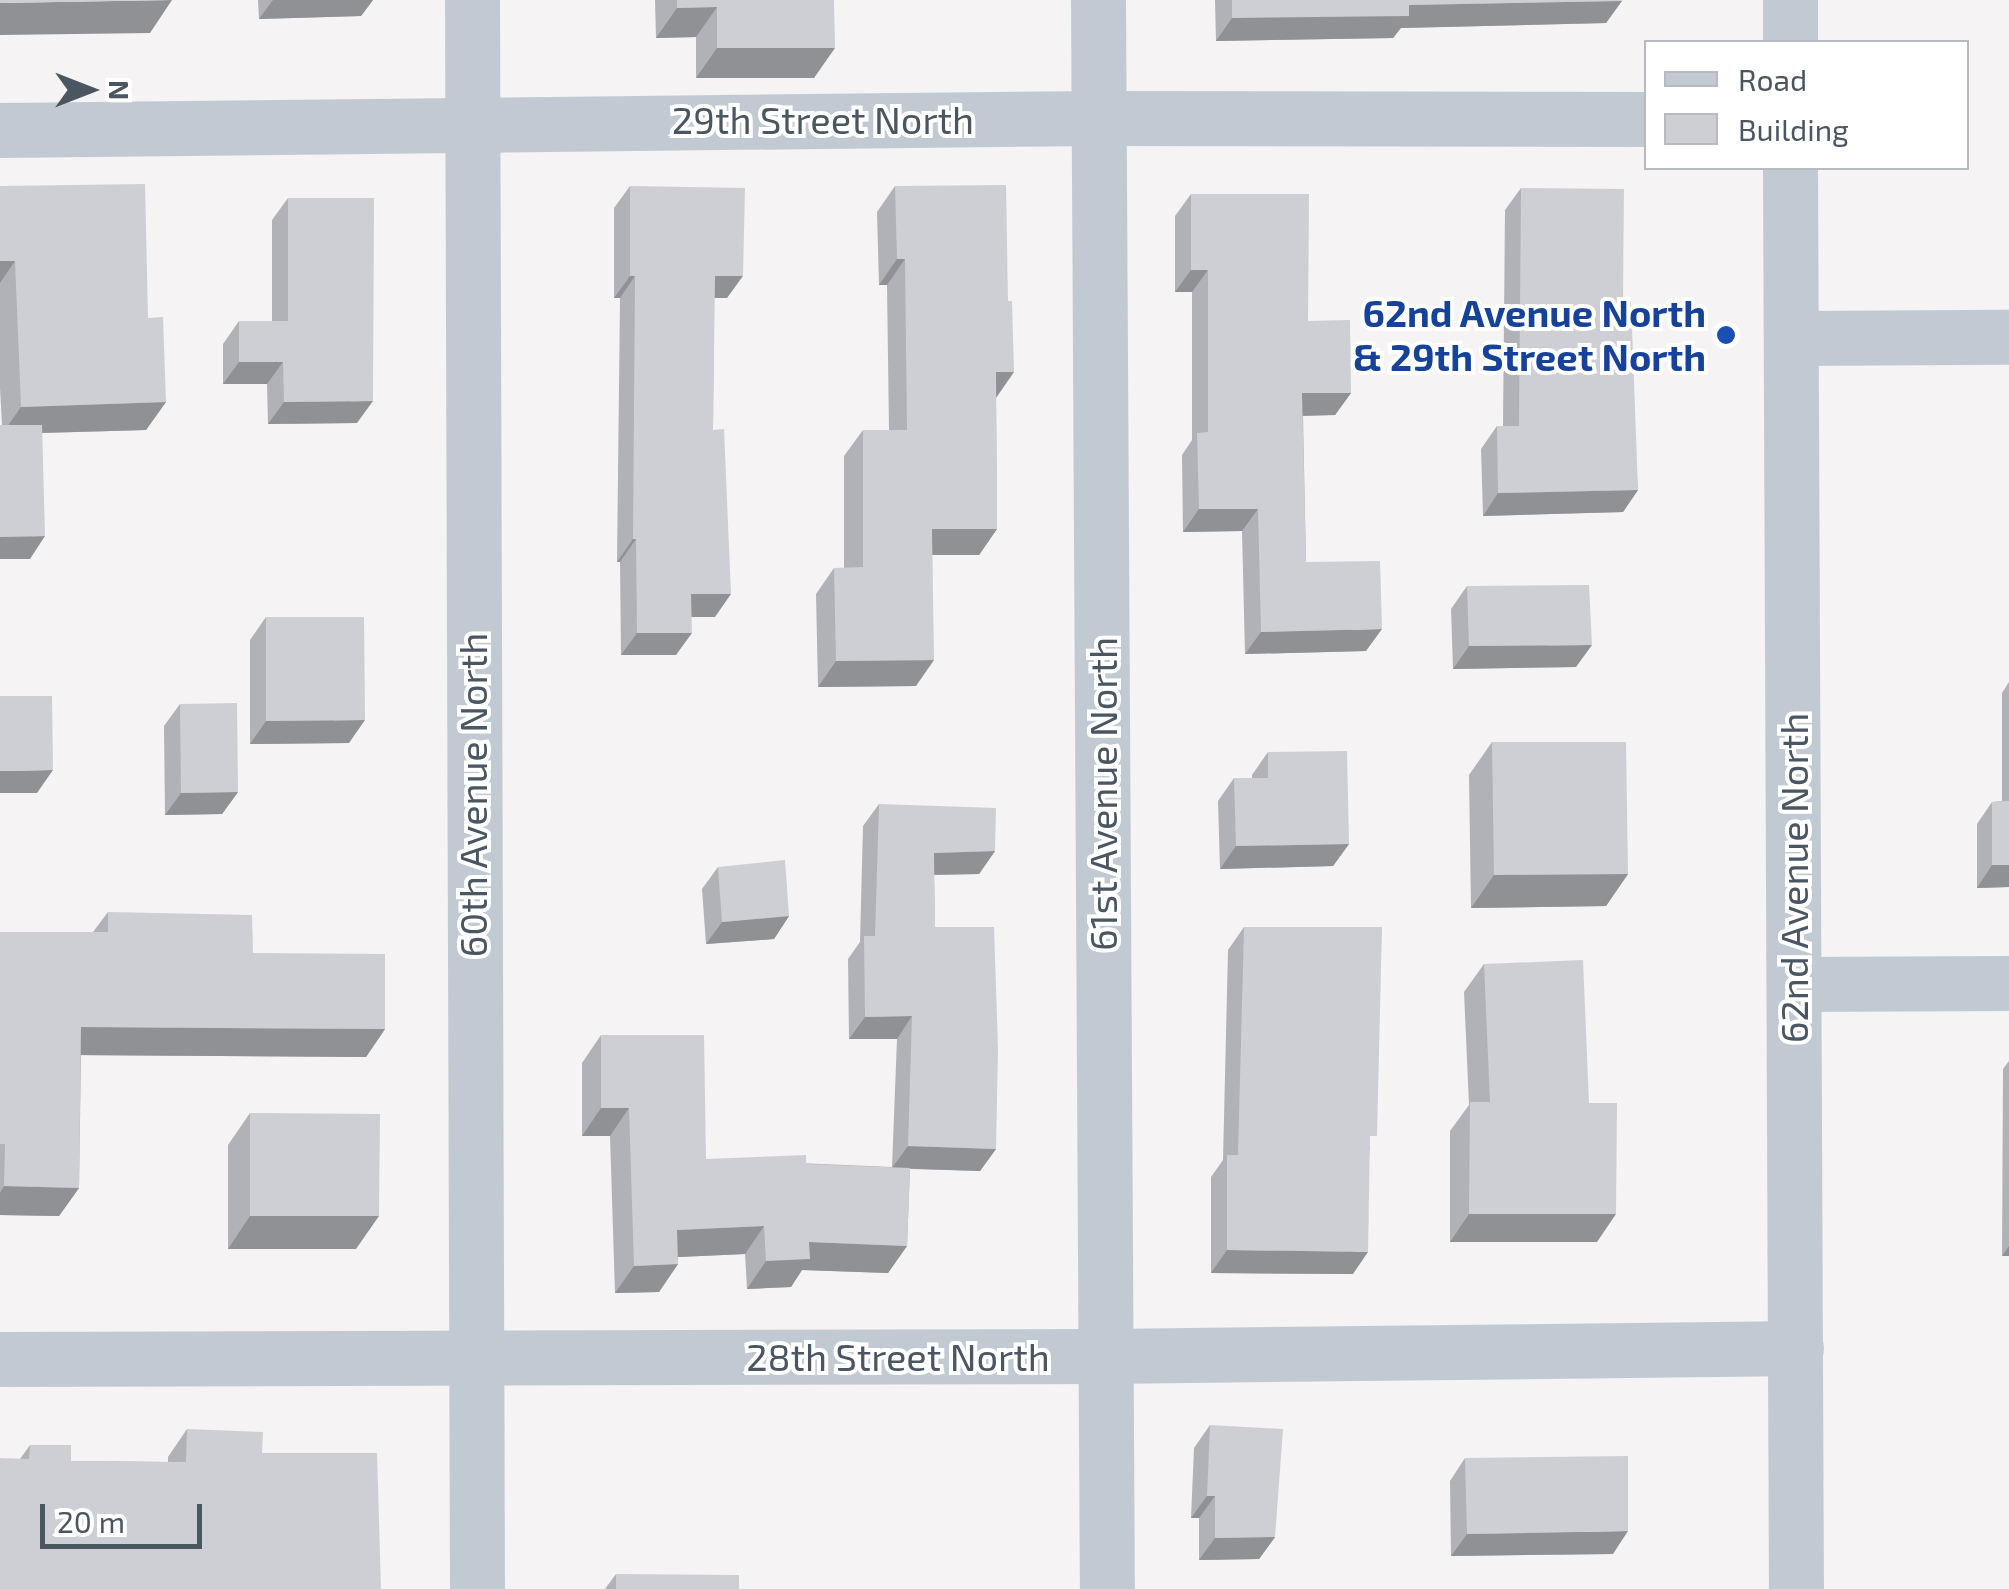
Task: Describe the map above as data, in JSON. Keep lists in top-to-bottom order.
{
  "streets": {
    "street": [
      "29th Street North",
      "61st Avenue North",
      "60th Avenue North",
      "62nd Avenue North",
      "28th Street North"
    ]
  },
  "crossings": [
    ["29th Street North", "61st Avenue North"],
    ["29th Street North", "60th Avenue North"],
    ["61st Avenue North", "28th Street North"],
    ["60th Avenue North", "28th Street North"],
    ["62nd Avenue North", "28th Street North"]
  ],
  "places": ["62nd Avenue North & 29th Street North"],
  "legend": ["Road", "Building"],
  "scale_bar": "20 m",
  "north": "right"
}
